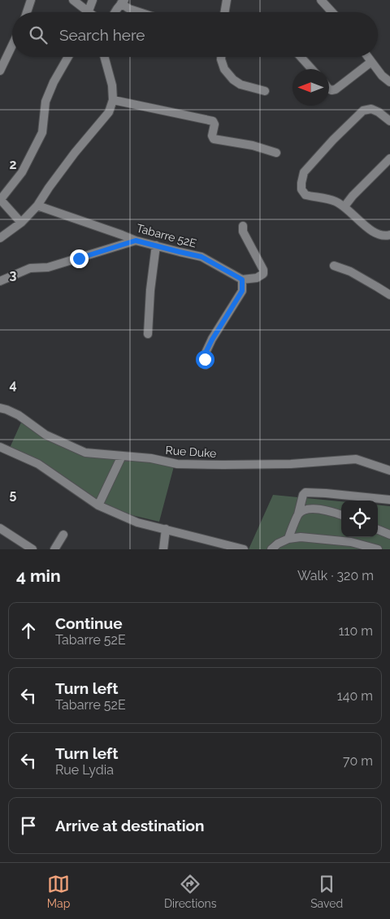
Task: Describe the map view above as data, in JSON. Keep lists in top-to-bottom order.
{
  "streets": {
    "street": ["Tabarre 52E", "Rue Duke"]
  },
  "north": "left",
  "page": {
    "search": "Search here",
    "heading": ["4 min", "Walk · 320 m"],
    "list": [
      ["Continue", "Tabarre 52E", "110 m"],
      ["Turn left", "Tabarre 52E", "140 m"],
      ["Turn left", "Rue Lydia", "70 m"],
      "Arrive at destination"
    ],
    "nav": ["Map", "Directions", "Saved"]
  },
  "grid": {
    "rows": [
      "2",
      "3",
      "4",
      "5"
    ]
  }
}
